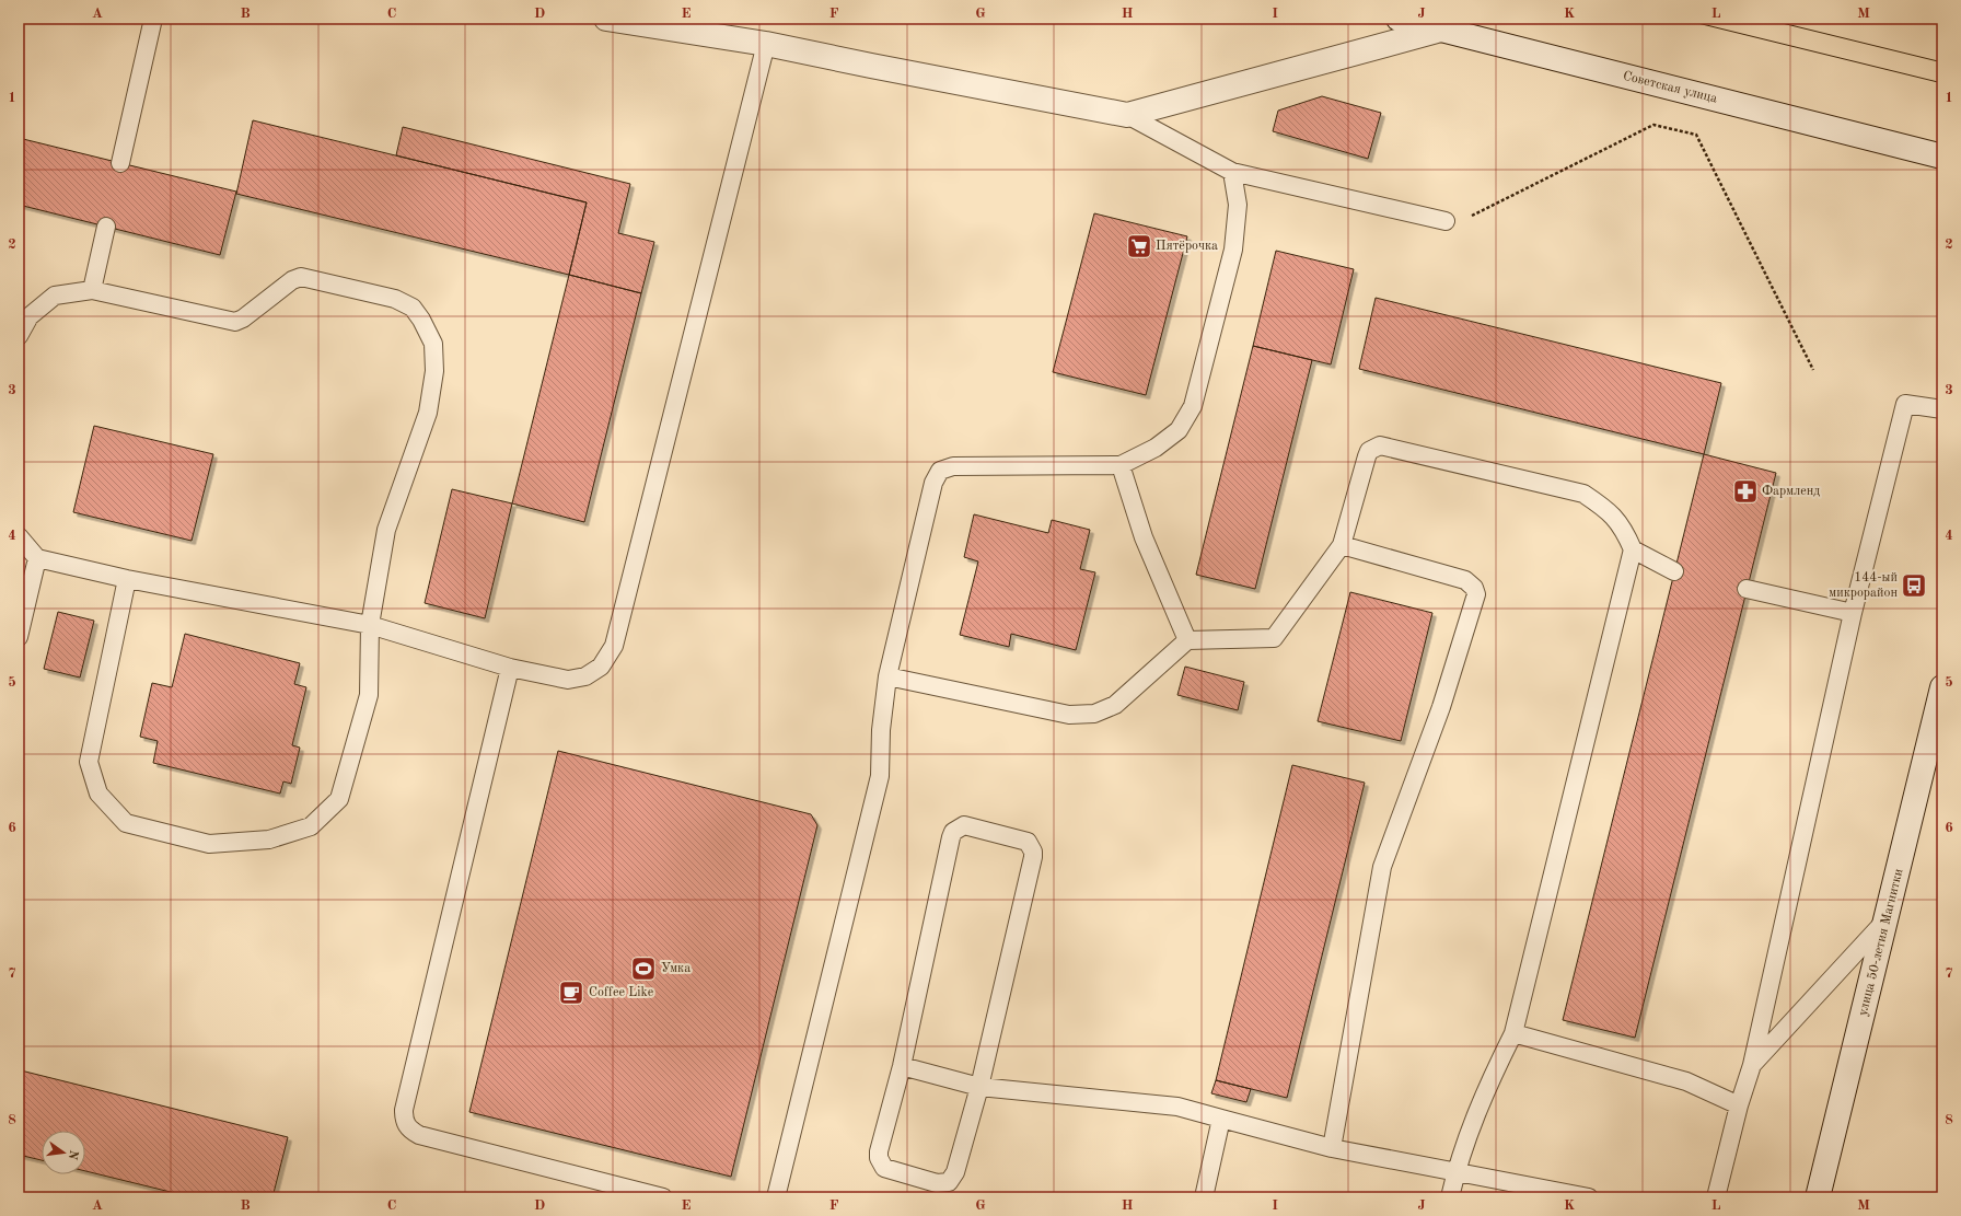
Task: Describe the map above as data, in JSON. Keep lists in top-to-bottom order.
{
  "streets": {
    "main road": ["Советская улица", "улица 50-летия Магнитки"]
  },
  "places": {
    "supermarket": ["Пятёрочка"],
    "pharmacy": ["Фармленд"],
    "bus stop": ["144-ый микрорайон"],
    "sports": ["Умка"],
    "cafe": ["Coffee Like"]
  },
  "north": "right",
  "grid": {
    "columns": [
      "A",
      "B",
      "C",
      "D",
      "E",
      "F",
      "G",
      "H",
      "I",
      "J",
      "K",
      "L",
      "M"
    ],
    "rows": [
      "1",
      "2",
      "3",
      "4",
      "5",
      "6",
      "7",
      "8"
    ]
  }
}
